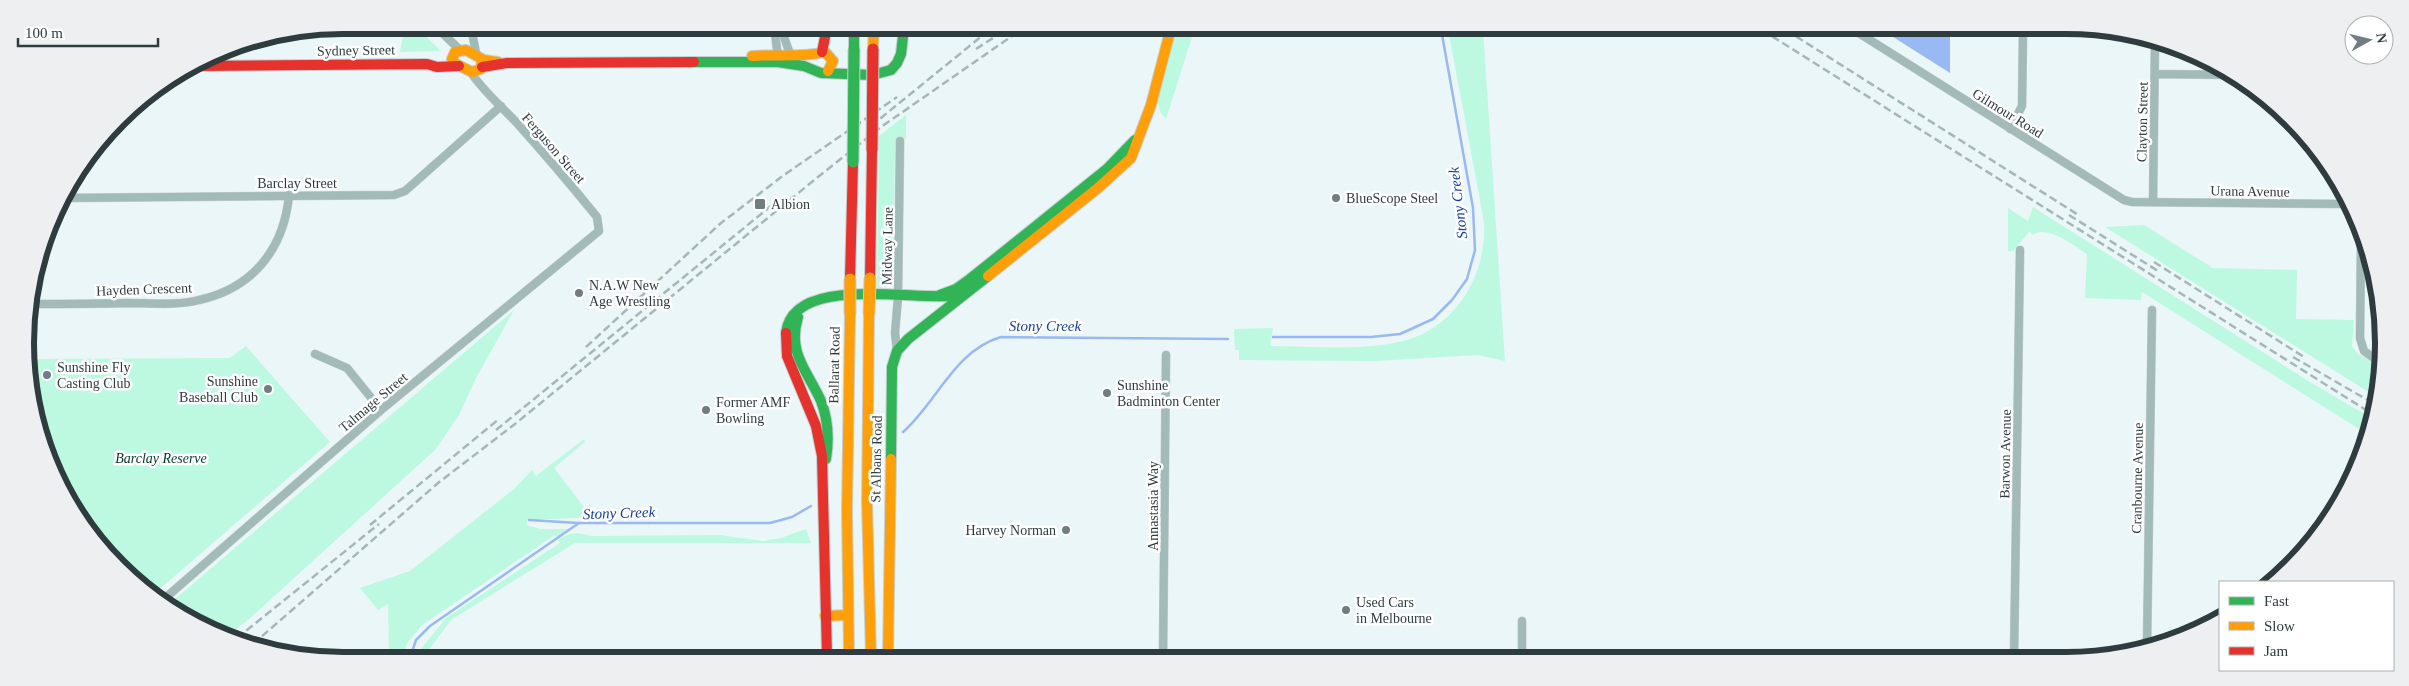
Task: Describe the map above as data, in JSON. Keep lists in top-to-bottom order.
{
  "streets": {
    "main road": ["Sydney Street", "Ballarat Road", "St Albans Road"],
    "street": [
      "Gilmour Road",
      "Clayton Street",
      "Ferguson Street",
      "Barclay Street",
      "Urana Avenue",
      "Midway Lane",
      "Hayden Crescent",
      "Talmage Street",
      "Barwon Avenue",
      "Cranbourne Avenue",
      "Annastasia Way"
    ]
  },
  "crossings": [
    ["Sydney Street", "Ferguson Street"],
    ["Gilmour Road", "Clayton Street"],
    ["Gilmour Road", "Urana Avenue"],
    ["Clayton Street", "Urana Avenue"],
    ["Ferguson Street", "Barclay Street"],
    ["Ferguson Street", "Talmage Street"],
    ["Barclay Street", "Hayden Crescent"],
    ["Midway Lane", "St Albans Road"]
  ],
  "water": ["Stony Creek"],
  "parks": ["Barclay Reserve"],
  "places": {
    "other": [
      "BlueScope Steel",
      "N.A.W New Age Wrestling",
      "Sunshine Fly Casting Club",
      "Sunshine Baseball Club",
      "Sunshine Badminton Center",
      "Former AMF Bowling",
      "Harvey Norman",
      "Used Cars in Melbourne"
    ],
    "transit": ["Albion"]
  },
  "legend": ["Fast", "Slow", "Jam"],
  "scale_bar": "100 m",
  "north": "right"
}
